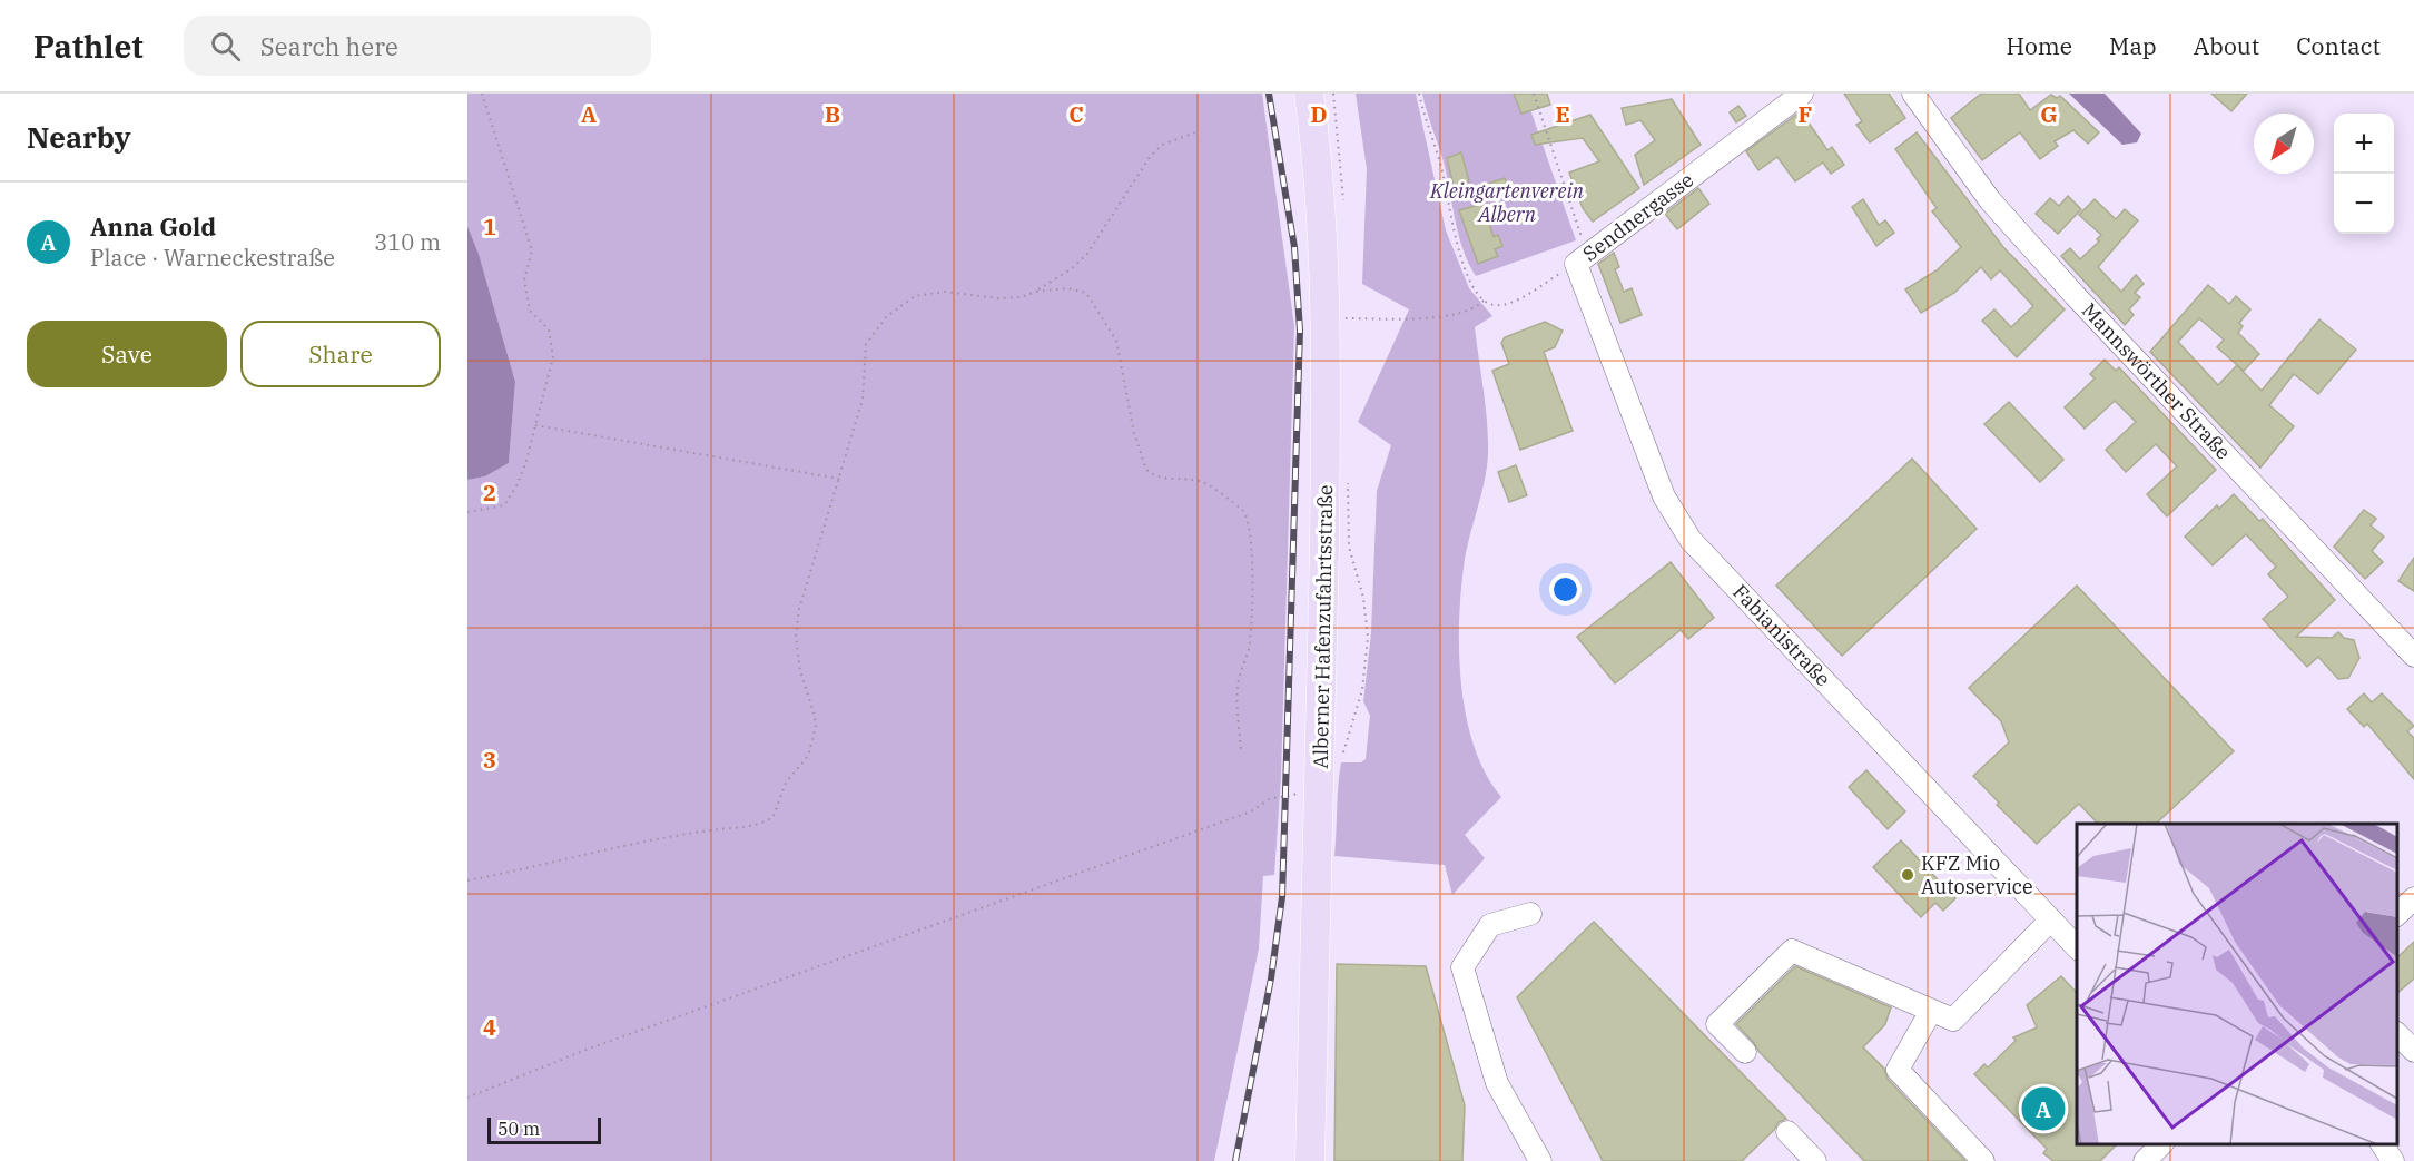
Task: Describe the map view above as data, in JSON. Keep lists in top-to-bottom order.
{
  "streets": {
    "main road": ["Alberner Hafenzufahrtsstraße"],
    "street": ["Sendnergasse", "Mannswörther Straße", "Fabianistraße"]
  },
  "crossings": [
    ["Sendnergasse", "Fabianistraße"]
  ],
  "parks": ["Kleingartenverein Albern"],
  "places": ["KFZ Mio Autoservice"],
  "scale_bar": "50 m",
  "north": "bottom left",
  "page": {
    "header": "Pathlet",
    "search": "Search here",
    "nav": [
      "Home",
      "Map",
      "About",
      "Contact"
    ],
    "heading": "Nearby",
    "map_buttons": ["+", "−"],
    "list": [
      {
        "mark": "A",
        "name": "Anna Gold",
        "note": "Place · Warneckestraße",
        "value": "310 m"
      }
    ],
    "buttons": ["Save", "Share"],
    "pins": "A",
    "scale": "50 m"
  },
  "grid": {
    "columns": [
      "A",
      "B",
      "C",
      "D",
      "E",
      "F",
      "G"
    ],
    "rows": [
      "1",
      "2",
      "3",
      "4"
    ]
  }
}
